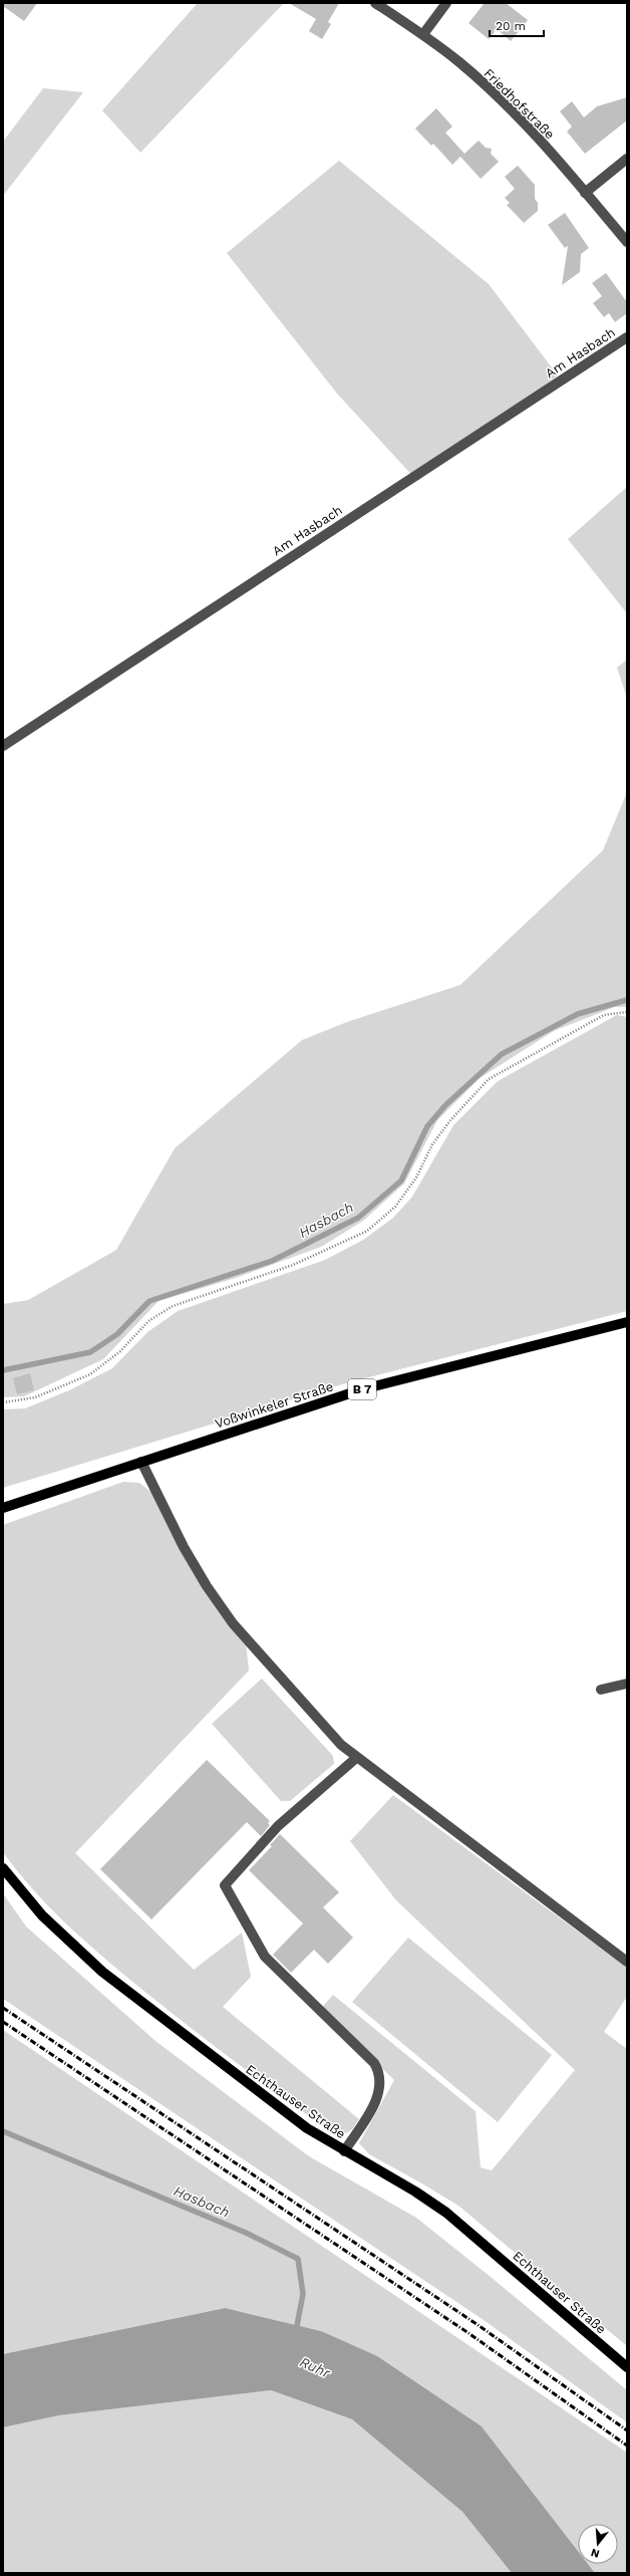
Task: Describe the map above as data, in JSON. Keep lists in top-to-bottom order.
{
  "streets": {
    "main road": ["B 7", "Voßwinkeler Straße", "Echthauser Straße"],
    "street": ["Friedhofstraße", "Am Hasbach"]
  },
  "water": ["Hasbach", "Ruhr"],
  "scale_bar": "20 m",
  "north": "bottom"
}
